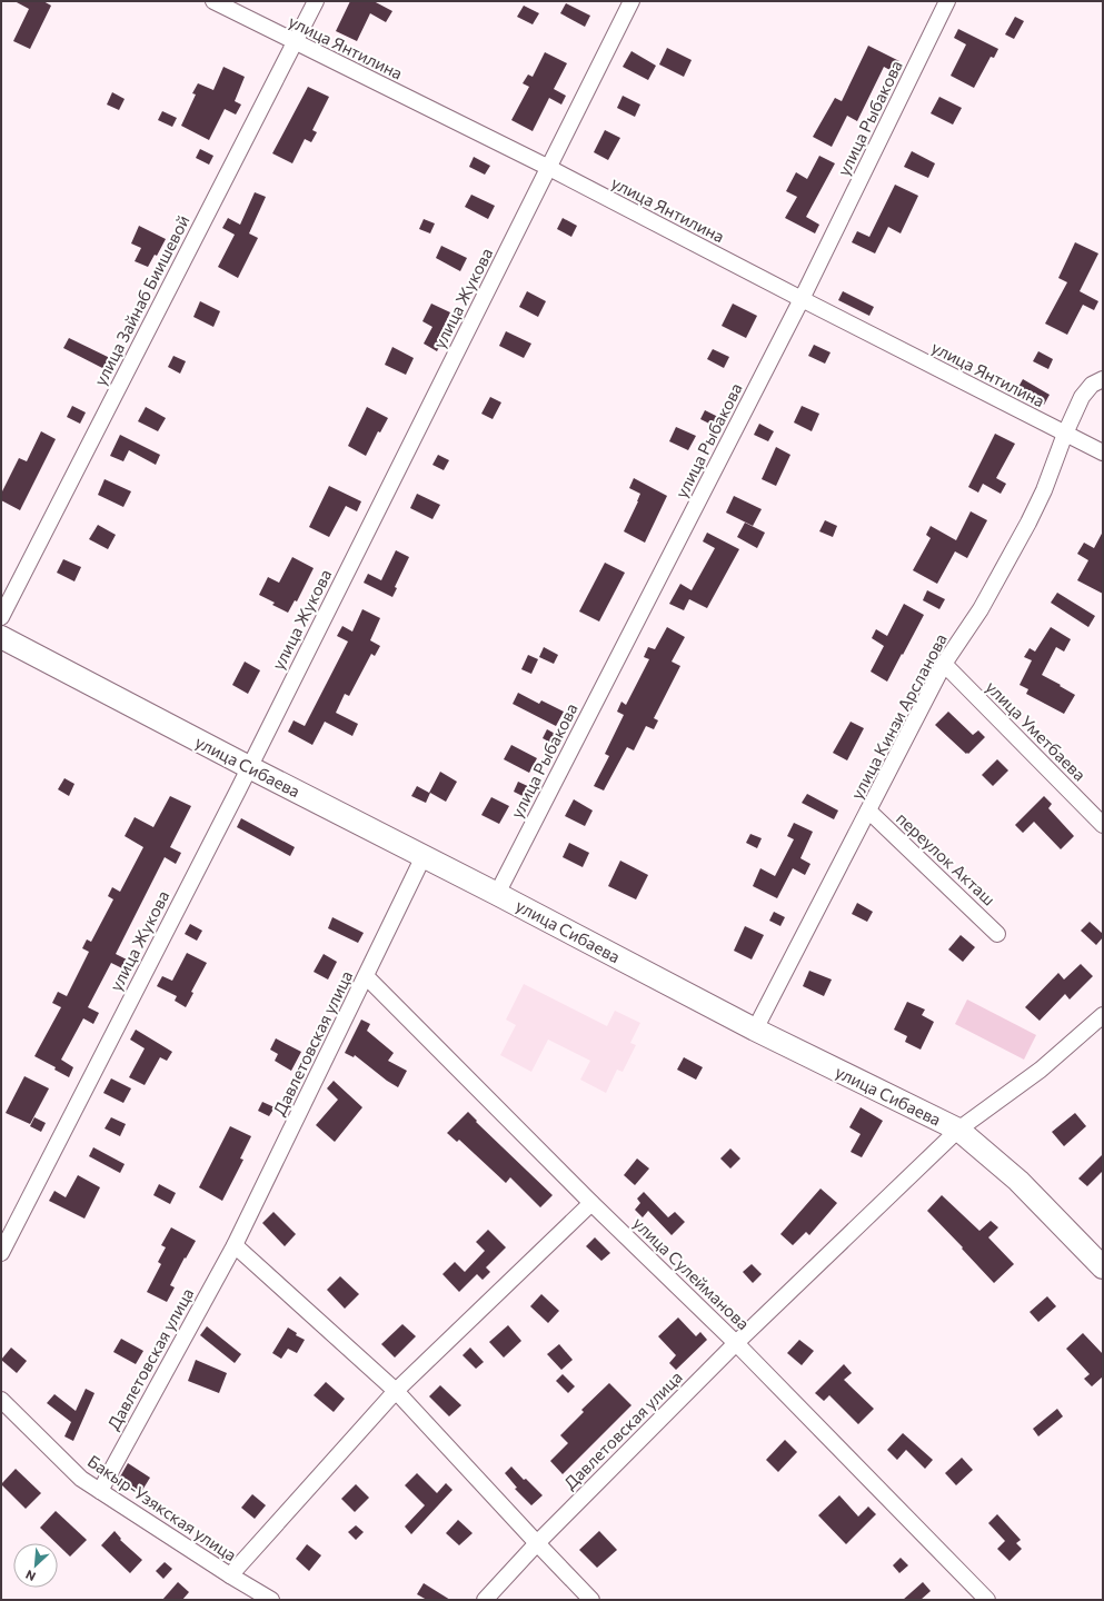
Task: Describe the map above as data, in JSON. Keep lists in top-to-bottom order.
{
  "streets": {
    "main road": ["улица Сибаева"],
    "street": [
      "улица Янтилина",
      "улица Рыбакова",
      "улица Жукова",
      "улица Зайнаб Биишевой",
      "улица Кинзи Арсланова",
      "улица Уметбаева",
      "переулок Акташ",
      "Давлетовская улица",
      "улица Сулейманова",
      "Бакыр-Узякская улица"
    ]
  },
  "crossings": [
    ["улица Янтилина", "улица Рыбакова"],
    ["улица Янтилина", "улица Жукова"],
    ["улица Янтилина", "улица Зайнаб Биишевой"],
    ["улица Янтилина", "улица Кинзи Арсланова"],
    ["улица Рыбакова", "улица Сибаева"],
    ["улица Жукова", "улица Сибаева"],
    ["улица Кинзи Арсланова", "улица Уметбаева"],
    ["улица Кинзи Арсланова", "улица Сибаева"],
    ["улица Кинзи Арсланова", "переулок Акташ"],
    ["улица Сибаева", "Давлетовская улица"],
    ["Давлетовская улица", "улица Сулейманова"],
    ["Давлетовская улица", "Бакыр-Узякская улица"]
  ],
  "north": "bottom left"
}
